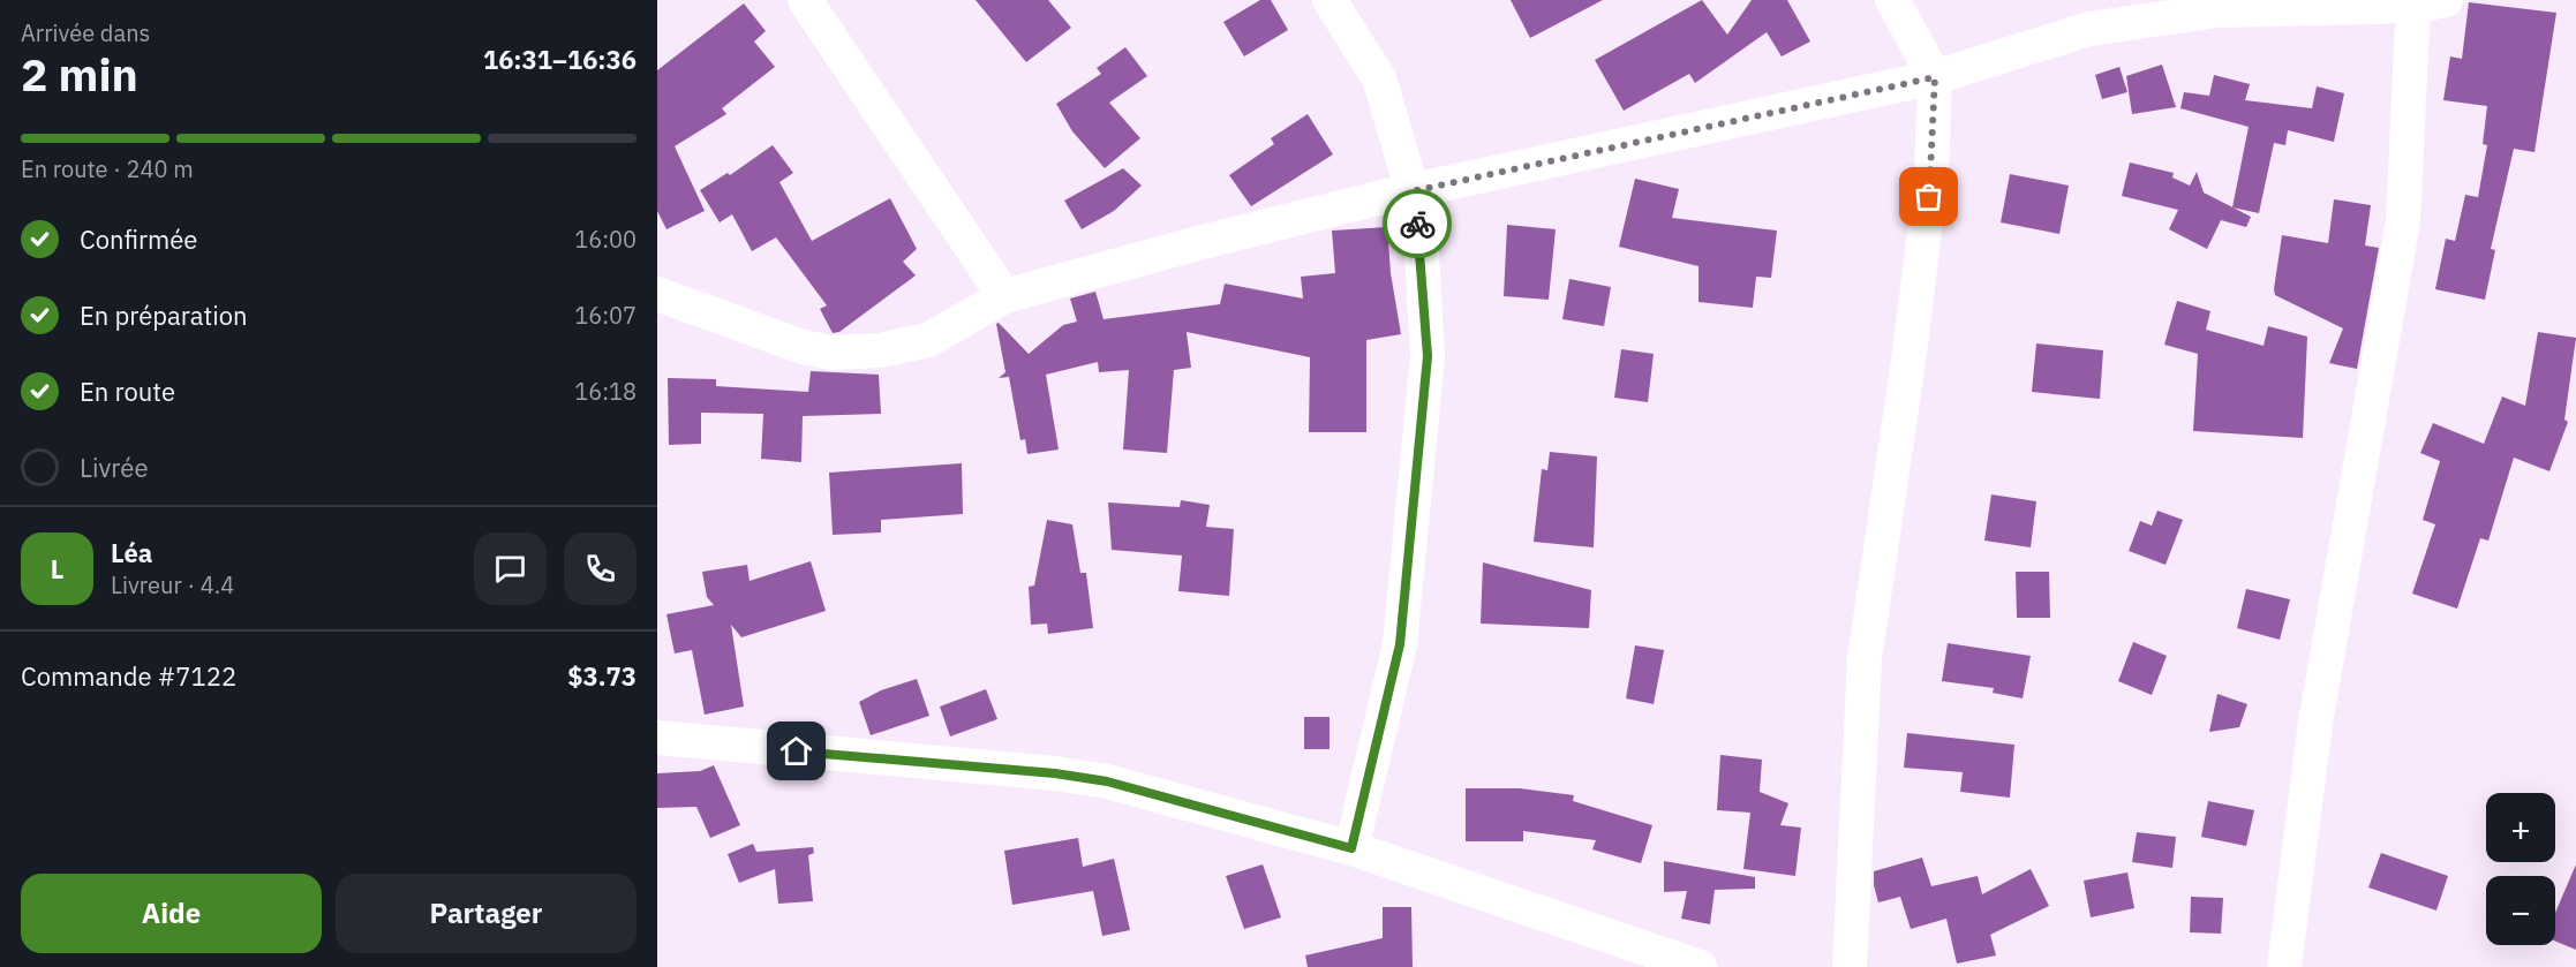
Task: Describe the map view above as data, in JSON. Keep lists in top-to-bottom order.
{
  "page": {
    "heading": ["2 min", "Arrivée dans", "16:31–16:36"],
    "panel": [
      "Léa",
      "Livreur · 4.4",
      "Commande #7122",
      "$3.73"
    ],
    "bar": "En route · 240 m",
    "list": [
      ["Confirmée", "16:00"],
      ["En préparation", "16:07"],
      ["En route", "16:18"],
      "Livrée"
    ],
    "round": "L",
    "map_buttons": ["+", "−"],
    "buttons": ["Aide", "Partager"]
  }
}
